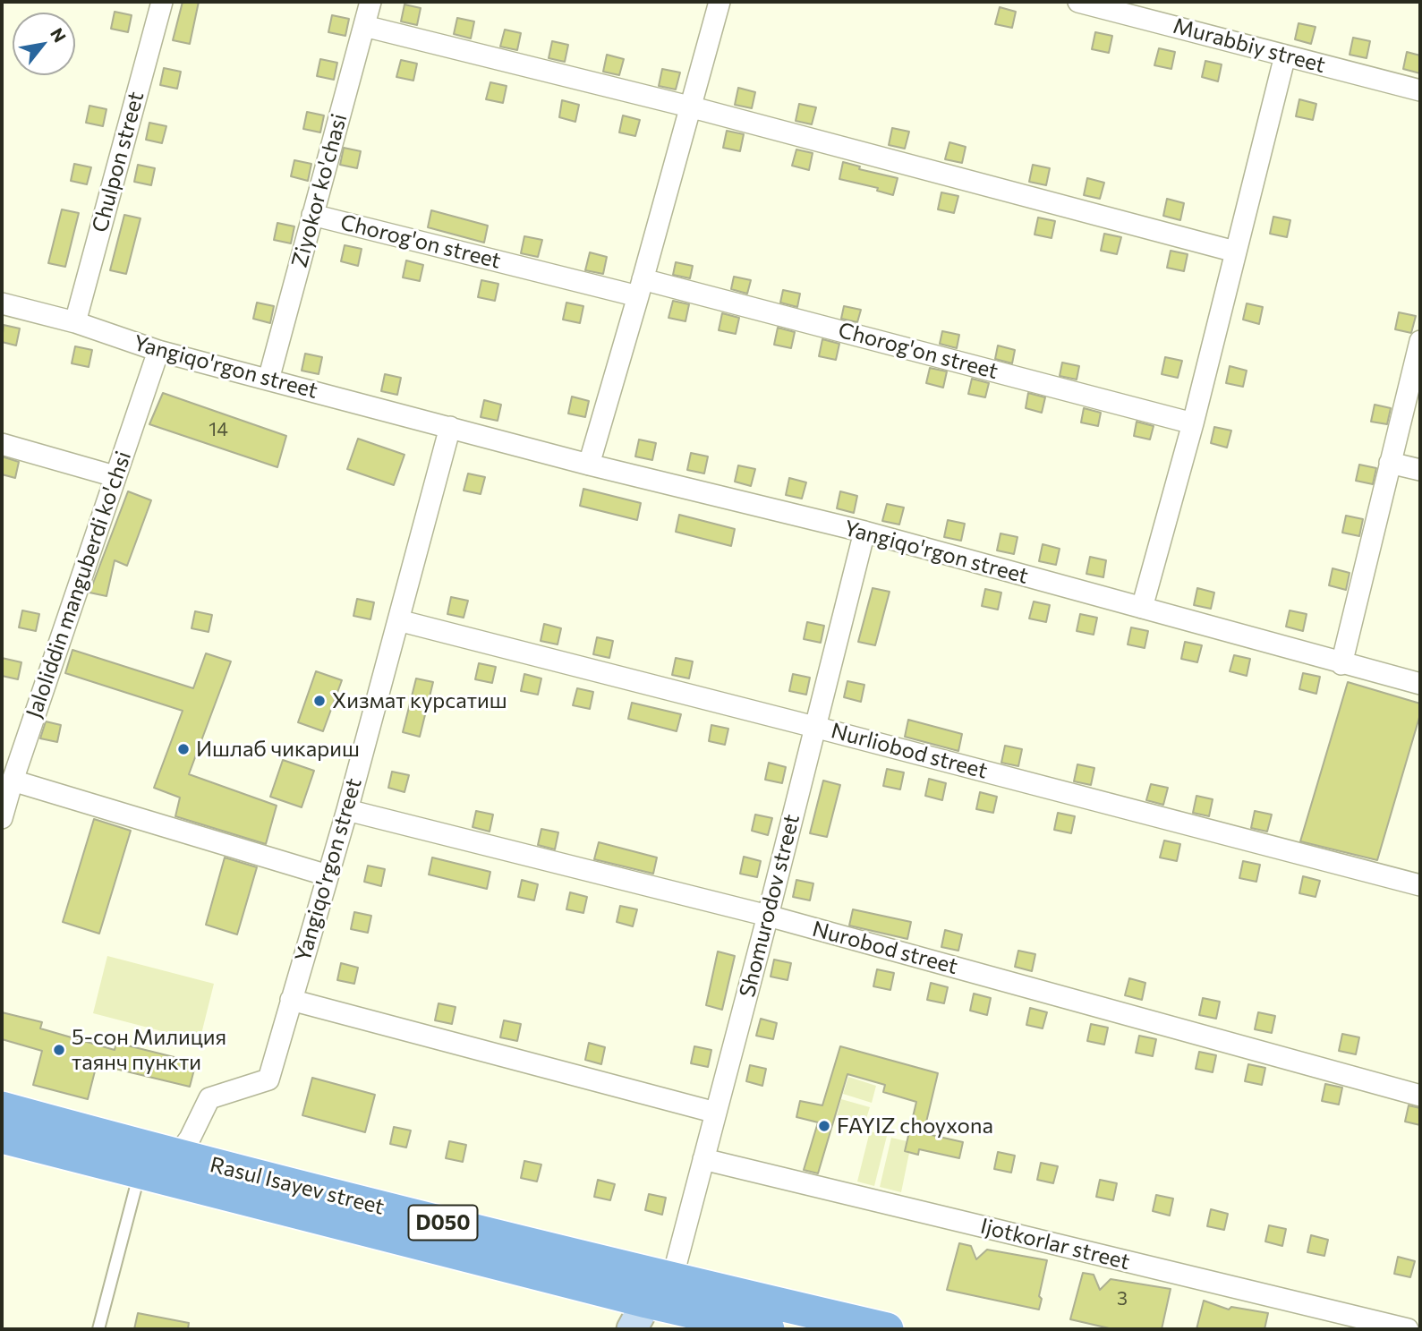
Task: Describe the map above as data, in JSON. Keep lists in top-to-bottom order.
{
  "streets": {
    "main road": ["Rasul Isayev street", "D050"],
    "street": [
      "Murabbiy street",
      "Chulpon street",
      "Ziyokor ko'chasi",
      "Chorog'on street",
      "Yangiqo'rgon street",
      "Jaloliddin manguberdi ko'chsi",
      "Nurliobod street",
      "Shomurodov street",
      "Nurobod street",
      "Ijotkorlar street"
    ]
  },
  "crossings": [
    ["Chulpon street", "Yangiqo'rgon street"],
    ["Ziyokor ko'chasi", "Chorog'on street"],
    ["Ziyokor ko'chasi", "Yangiqo'rgon street"],
    ["Yangiqo'rgon street", "Jaloliddin manguberdi ko'chsi"],
    ["Yangiqo'rgon street", "Nurliobod street"],
    ["Yangiqo'rgon street", "Shomurodov street"],
    ["Yangiqo'rgon street", "Nurobod street"],
    ["Yangiqo'rgon street", "Rasul Isayev street"],
    ["Nurliobod street", "Shomurodov street"],
    ["Shomurodov street", "Nurobod street"],
    ["Shomurodov street", "Rasul Isayev street"],
    ["Shomurodov street", "Ijotkorlar street"]
  ],
  "places": [
    "Хизмат курсатиш",
    "Ишлаб чикариш",
    "5-сон Милиция таянч пункти",
    "FAYIZ choyxona"
  ],
  "house_numbers": ["14", "3"],
  "north": "top right"
}
